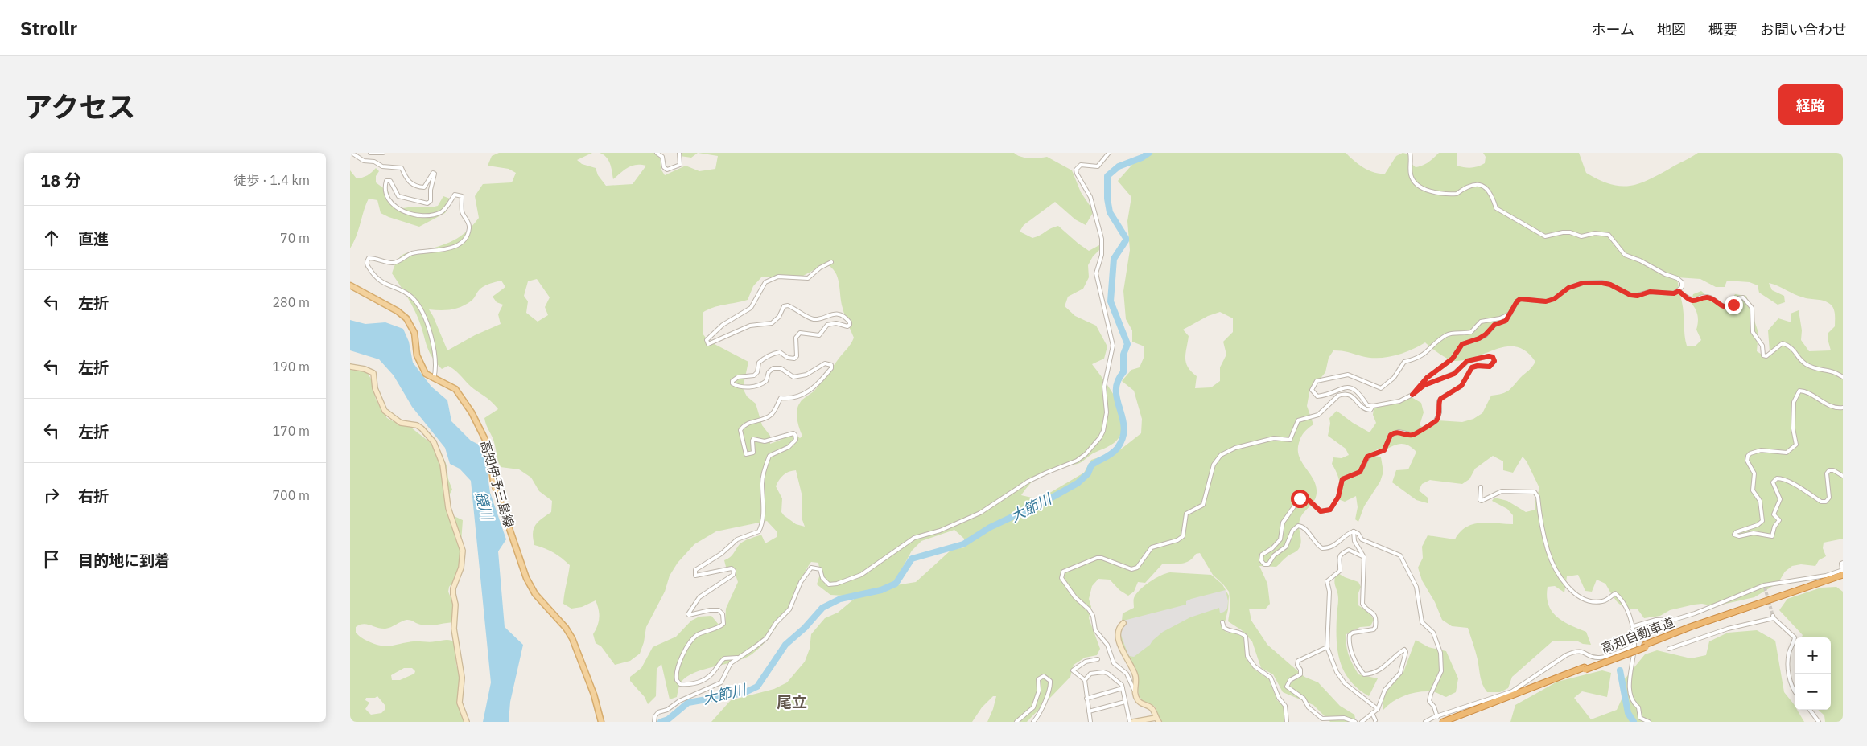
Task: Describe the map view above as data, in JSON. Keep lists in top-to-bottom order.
{
  "streets": {
    "highway": ["高知自動車道"],
    "main road": ["高知伊予三島線"]
  },
  "districts": ["尾立"],
  "water": ["鏡川", "大節川"],
  "page": {
    "header": "Strollr",
    "nav": [
      "ホーム",
      "地図",
      "概要",
      "お問い合わせ"
    ],
    "title": "アクセス",
    "buttons": "経路",
    "heading": ["18 分", "徒歩 · 1.4 km"],
    "list": [
      ["直進", "70 m"],
      ["左折", "280 m"],
      ["左折", "190 m"],
      ["左折", "170 m"],
      ["右折", "700 m"],
      "目的地に到着"
    ],
    "map_buttons": ["+", "−"]
  }
}
